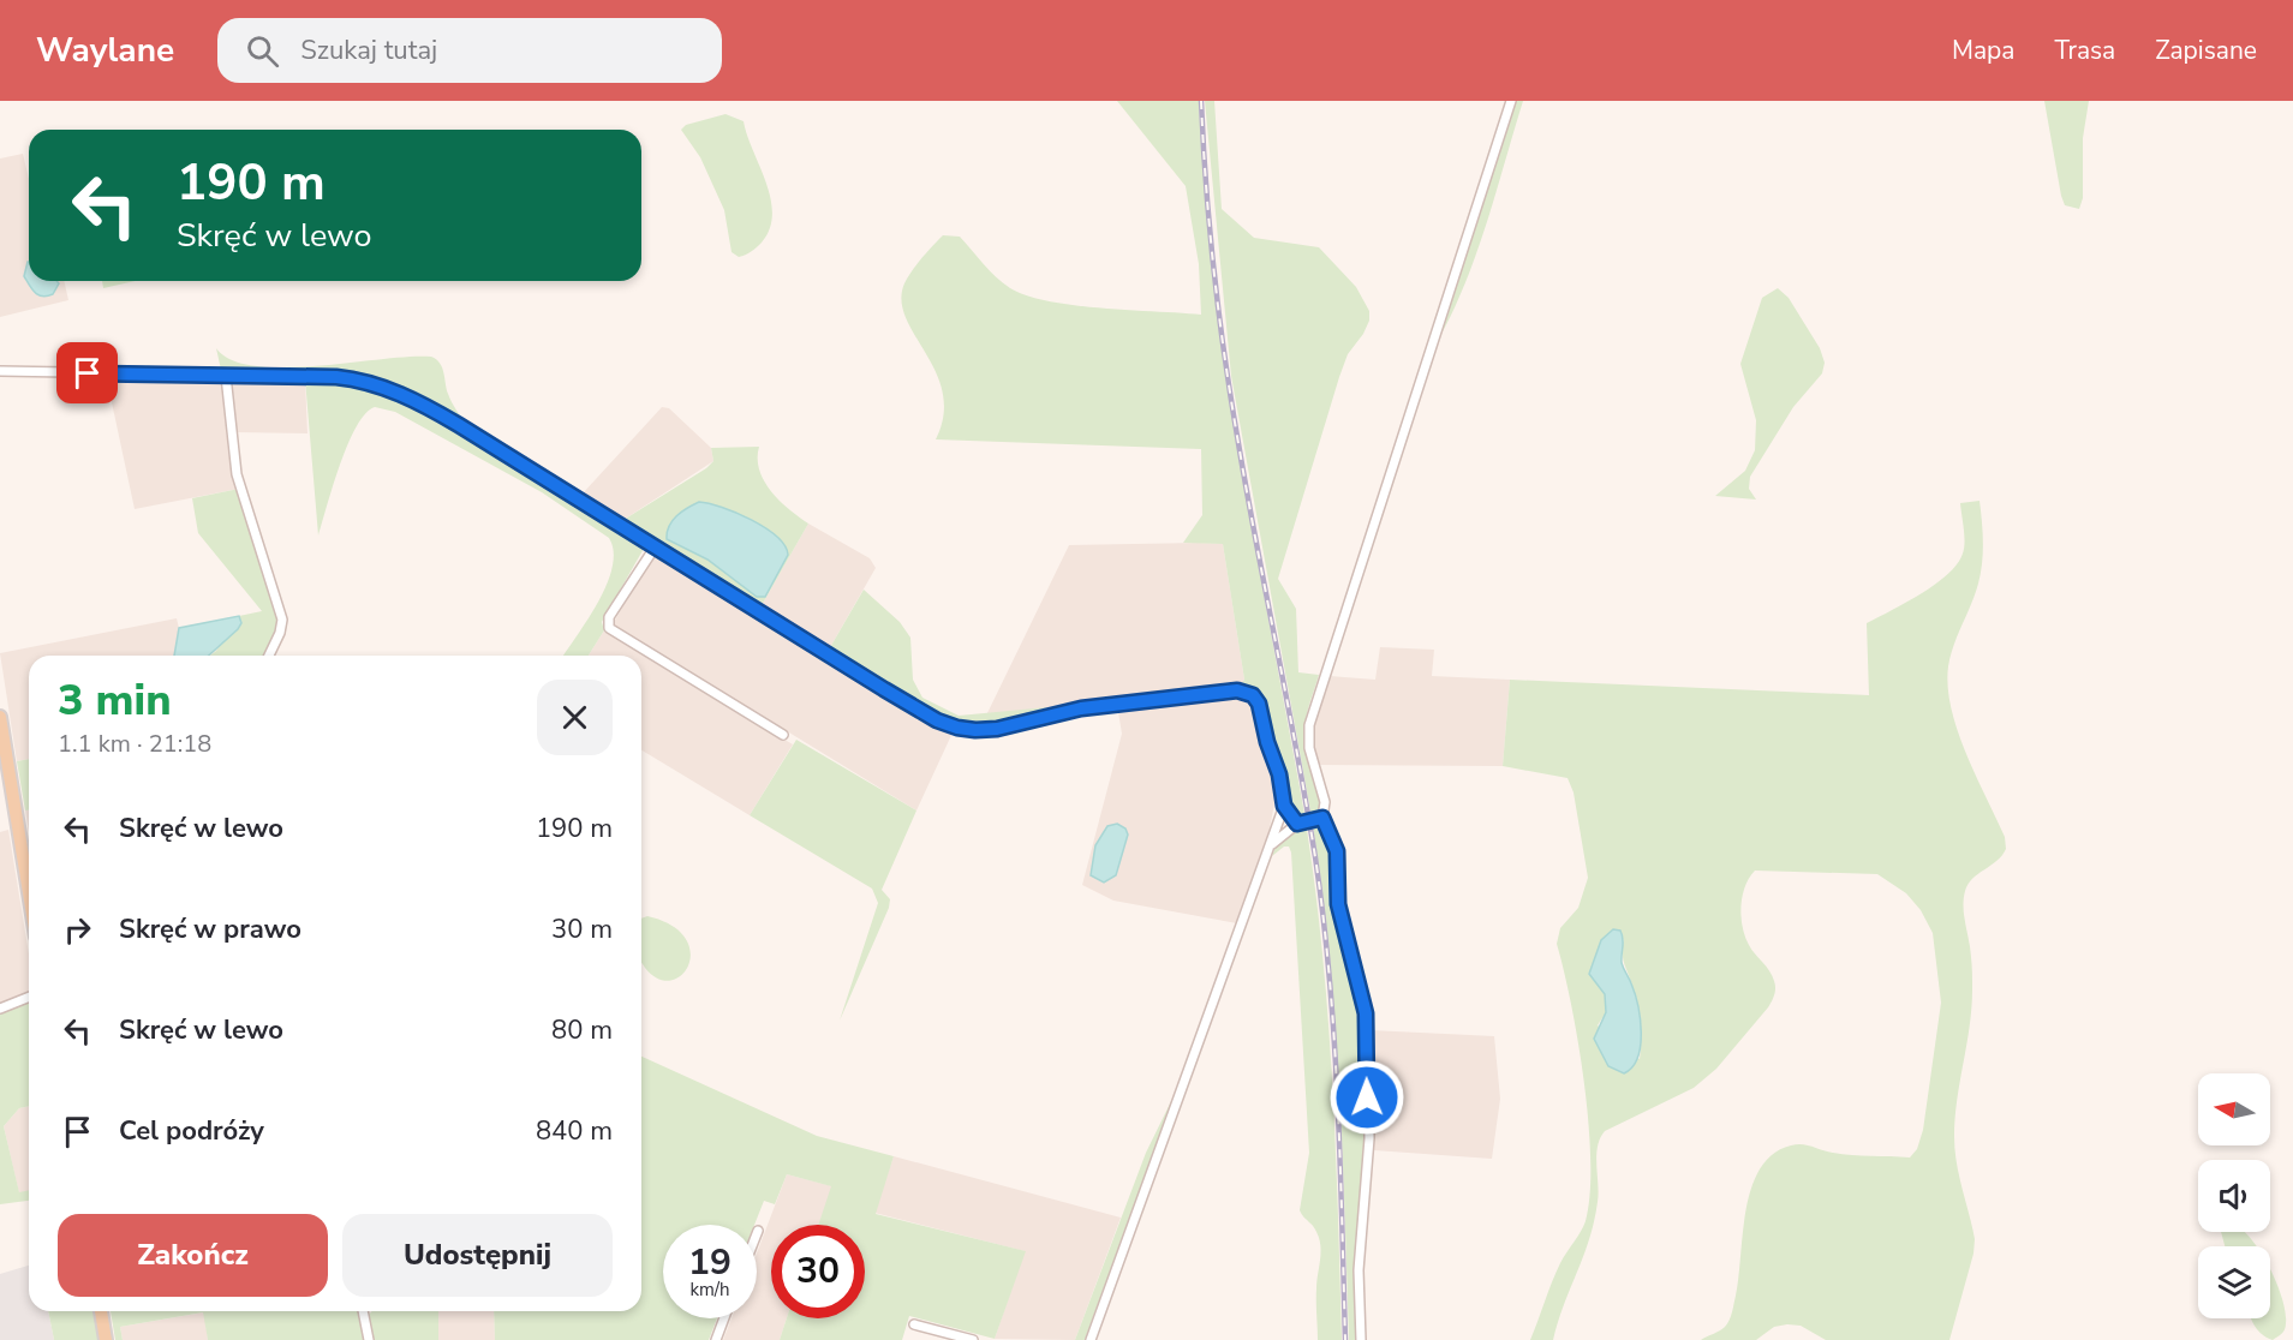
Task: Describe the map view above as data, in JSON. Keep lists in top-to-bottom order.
{
  "north": "left",
  "page": {
    "header": "Waylane",
    "search": "Szukaj tutaj",
    "nav": ["Mapa", "Trasa", "Zapisane"],
    "turn": ["190 m", "Skręć w lewo"],
    "heading": ["3 min", "1.1 km · 21:18"],
    "list": [
      {
        "name": "Skręć w lewo",
        "value": "190 m"
      },
      {
        "name": "Skręć w prawo",
        "value": "30 m"
      },
      {
        "name": "Skręć w lewo",
        "value": "80 m"
      },
      {
        "name": "Cel podróży",
        "value": "840 m"
      }
    ],
    "buttons": ["Zakończ", "Udostępnij"],
    "speed": "19 km/h",
    "limit": "30"
  }
}
